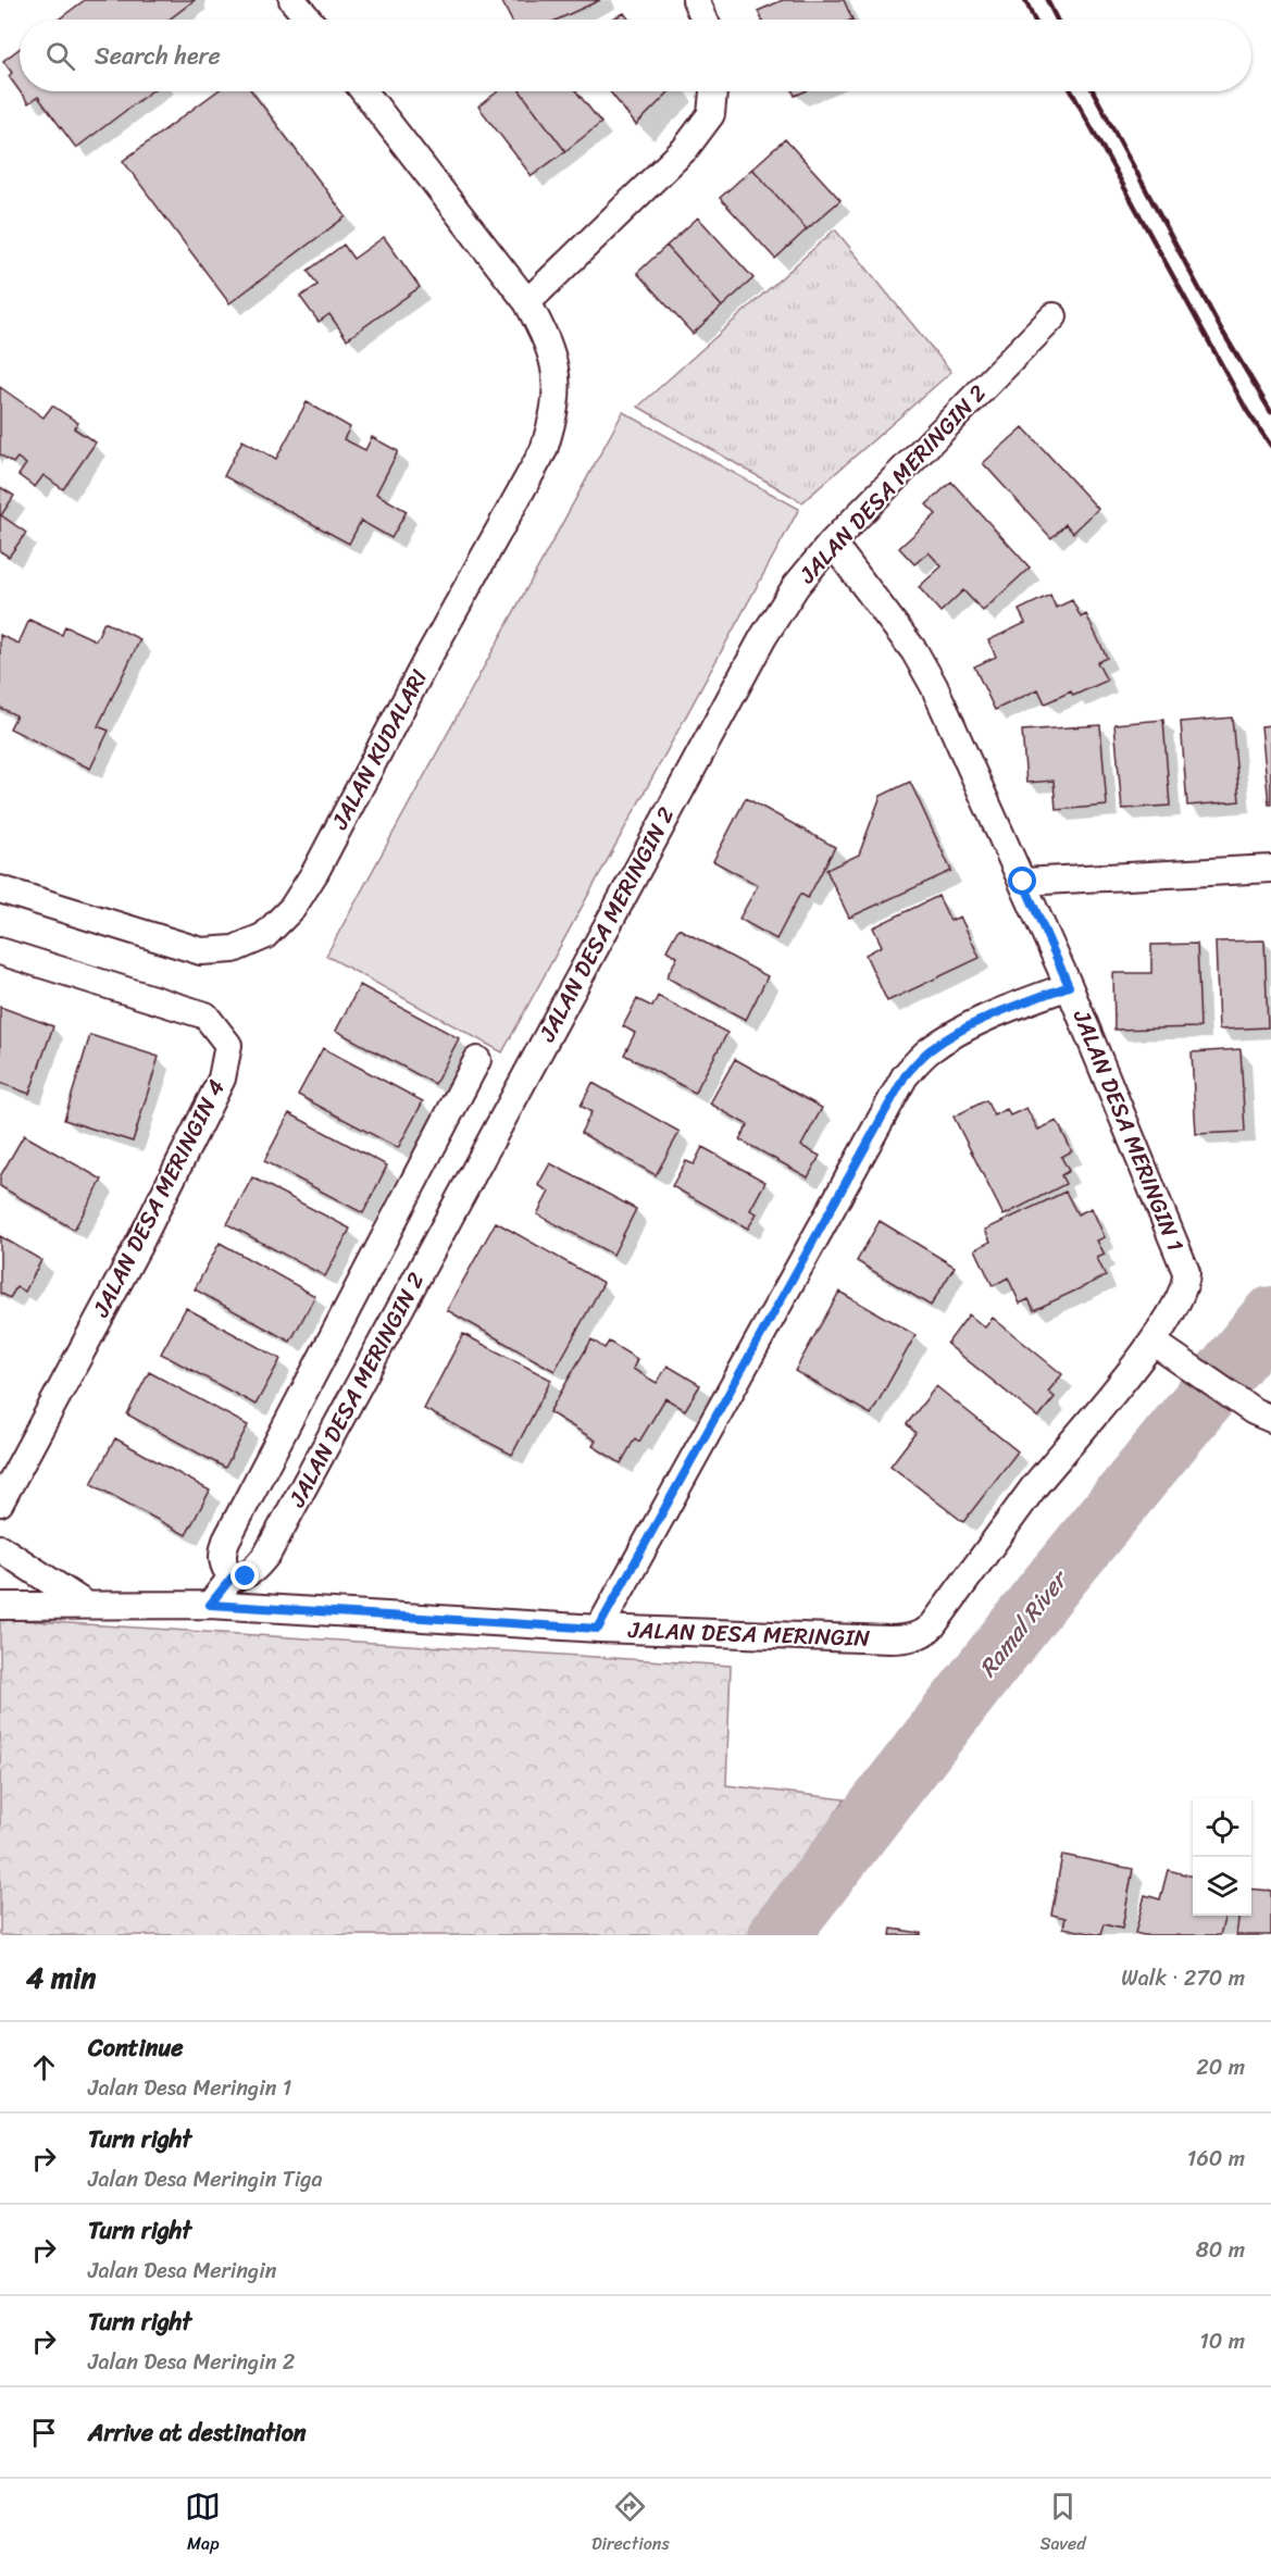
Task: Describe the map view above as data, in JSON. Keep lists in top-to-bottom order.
{
  "streets": {
    "street": [
      "JALAN DESA MERINGIN 2",
      "JALAN KUDALARI",
      "JALAN DESA MERINGIN 1",
      "JALAN DESA MERINGIN 4",
      "JALAN DESA MERINGIN"
    ]
  },
  "crossings": [
    ["JALAN DESA MERINGIN 2", "JALAN DESA MERINGIN 1"],
    ["JALAN DESA MERINGIN 2", "JALAN DESA MERINGIN"],
    ["JALAN DESA MERINGIN 1", "JALAN DESA MERINGIN"]
  ],
  "water": ["Ramal River"],
  "page": {
    "search": "Search here",
    "heading": ["4 min", "Walk · 270 m"],
    "list": [
      ["Continue", "Jalan Desa Meringin 1", "20 m"],
      ["Turn right", "Jalan Desa Meringin Tiga", "160 m"],
      ["Turn right", "Jalan Desa Meringin", "80 m"],
      ["Turn right", "Jalan Desa Meringin 2", "10 m"],
      "Arrive at destination"
    ],
    "nav": ["Map", "Directions", "Saved"]
  }
}
